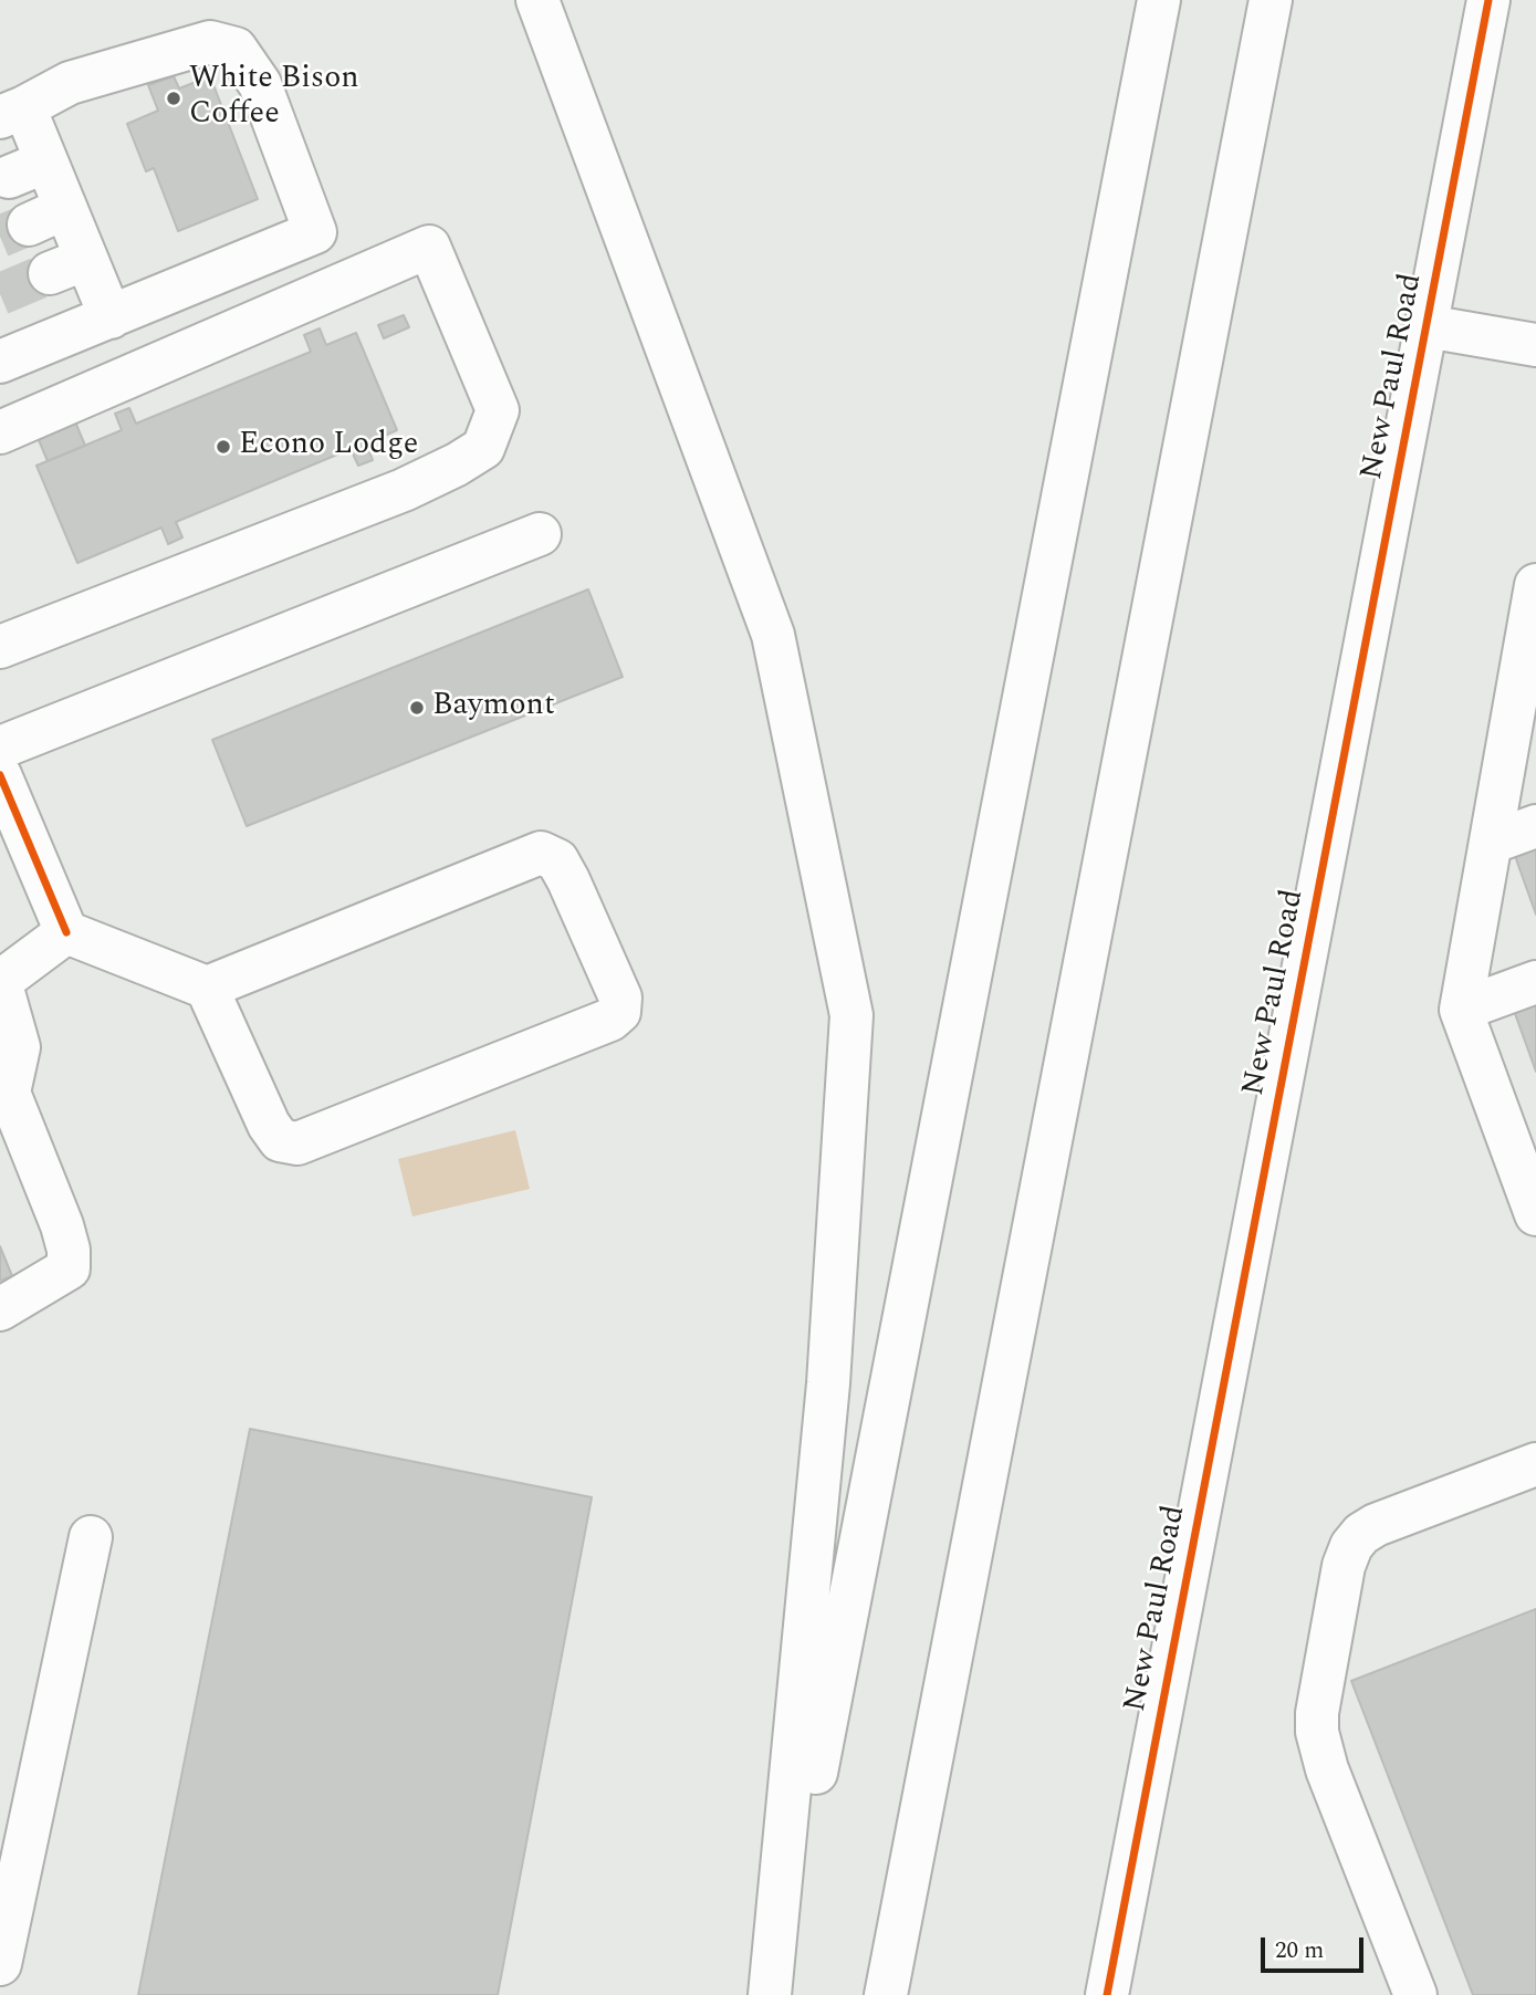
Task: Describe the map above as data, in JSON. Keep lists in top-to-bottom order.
{
  "streets": {
    "main road": ["New Paul Road"]
  },
  "places": ["White Bison Coffee", "Econo Lodge", "Baymont"],
  "scale_bar": "20 m"
}
